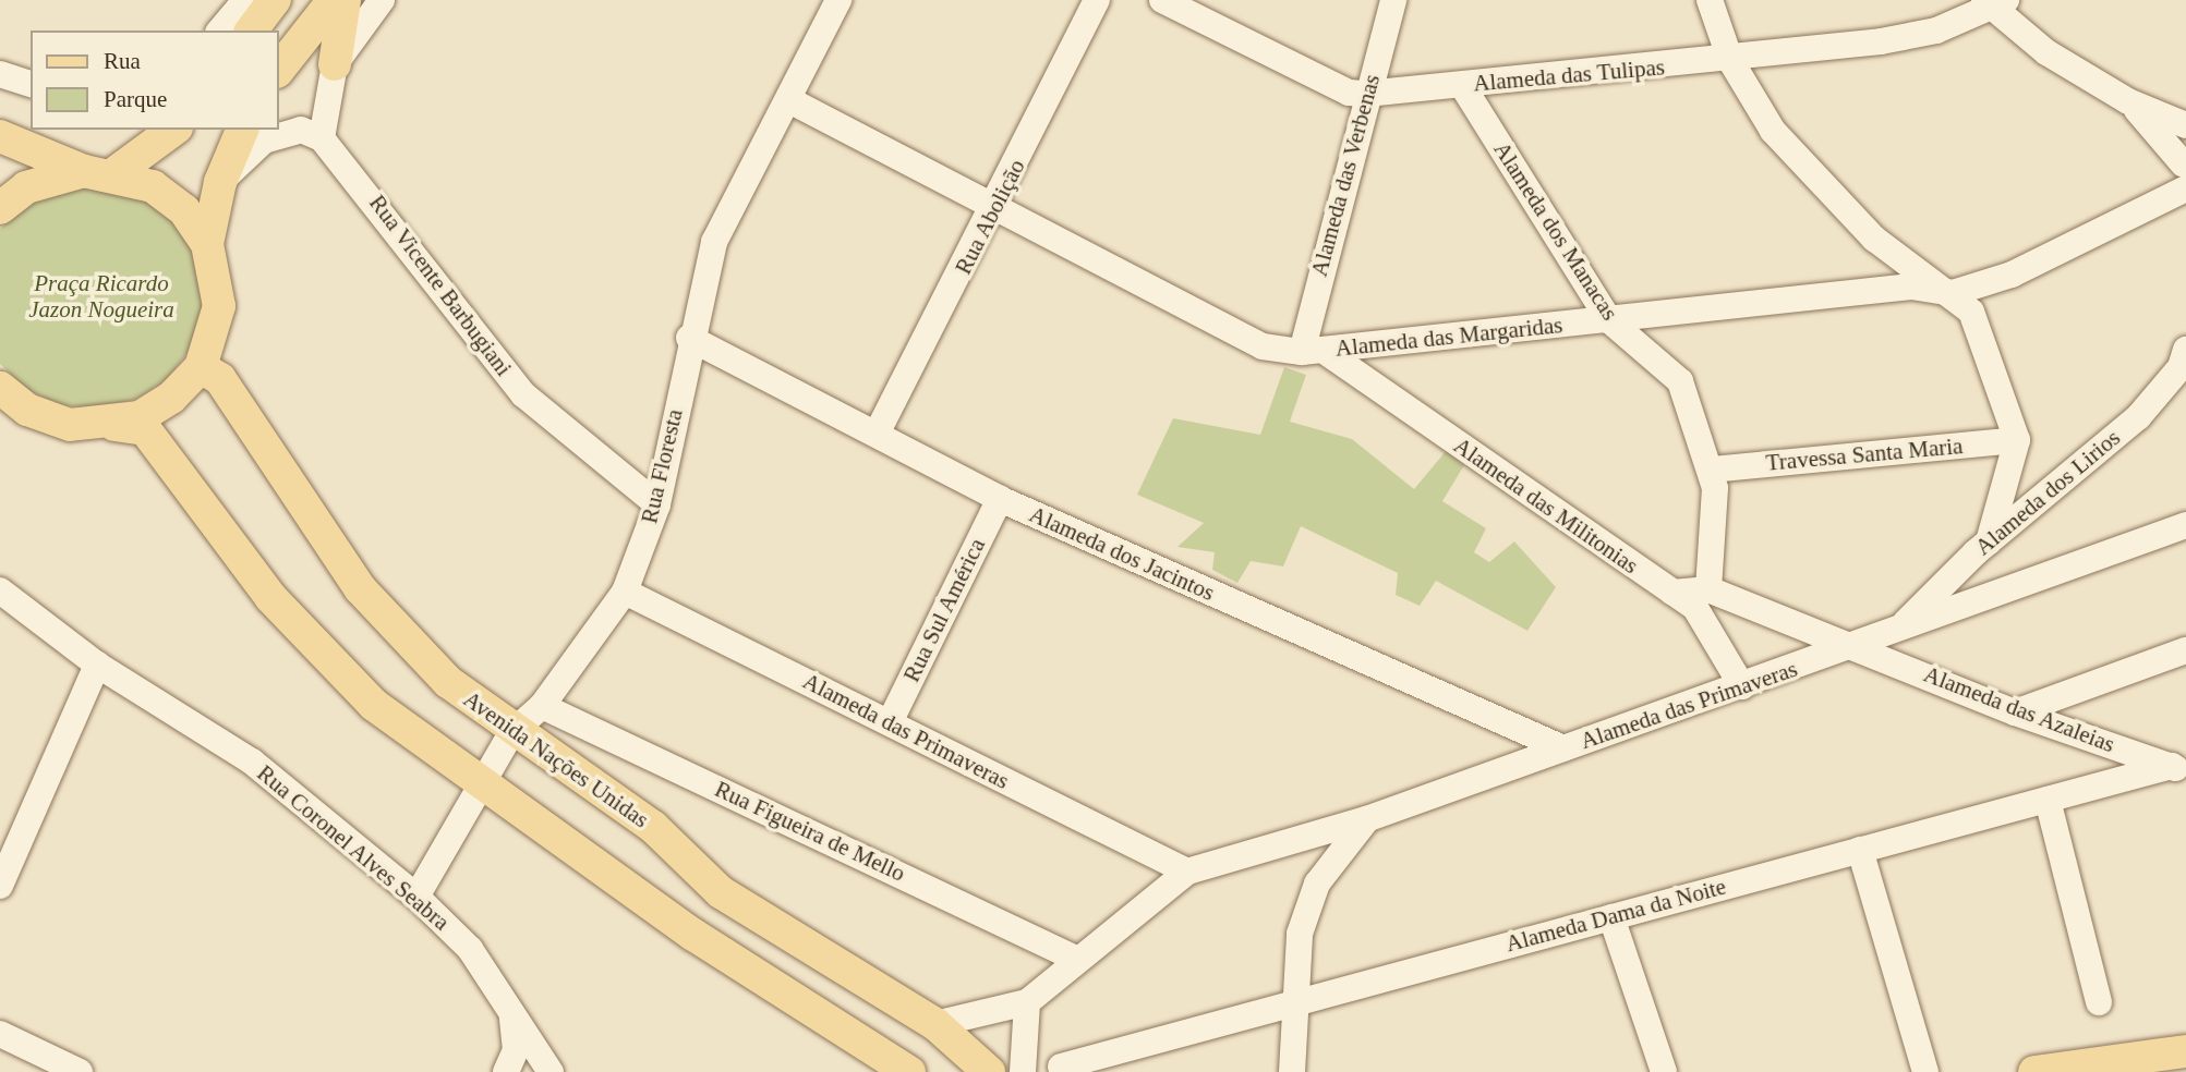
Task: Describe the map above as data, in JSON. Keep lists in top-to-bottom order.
{
  "streets": {
    "main road": ["Avenida Nações Unidas"],
    "street": [
      "Alameda das Tulipas",
      "Alameda das Verbenas",
      "Rua Abolição",
      "Alameda dos Manacas",
      "Rua Vicente Barbugiani",
      "Alameda das Margaridas",
      "Travessa Santa Maria",
      "Rua Floresta",
      "Alameda dos Lirios",
      "Alameda das Militonias",
      "Alameda dos Jacintos",
      "Rua Sul América",
      "Alameda das Primaveras",
      "Alameda das Azaleias",
      "Rua Figueira de Mello",
      "Rua Coronel Alves Seabra",
      "Alameda Dama da Noite"
    ]
  },
  "crossings": [
    ["Alameda das Tulipas", "Alameda das Verbenas"],
    ["Alameda das Tulipas", "Alameda dos Manacas"],
    ["Alameda das Verbenas", "Alameda das Margaridas"],
    ["Alameda das Verbenas", "Alameda das Militonias"],
    ["Rua Abolição", "Alameda das Margaridas"],
    ["Rua Abolição", "Alameda dos Jacintos"],
    ["Alameda dos Manacas", "Alameda das Margaridas"],
    ["Alameda dos Manacas", "Travessa Santa Maria"],
    ["Rua Vicente Barbugiani", "Rua Floresta"],
    ["Alameda das Margaridas", "Rua Floresta"],
    ["Alameda das Margaridas", "Alameda das Militonias"],
    ["Rua Floresta", "Alameda dos Jacintos"],
    ["Rua Floresta", "Alameda das Primaveras"],
    ["Rua Floresta", "Avenida Nações Unidas"],
    ["Rua Floresta", "Rua Figueira de Mello"],
    ["Rua Floresta", "Rua Coronel Alves Seabra"],
    ["Alameda dos Lirios", "Alameda das Primaveras"],
    ["Alameda das Militonias", "Alameda das Primaveras"],
    ["Alameda dos Jacintos", "Rua Sul América"],
    ["Alameda dos Jacintos", "Alameda das Primaveras"],
    ["Rua Sul América", "Alameda das Primaveras"],
    ["Alameda das Primaveras", "Alameda das Azaleias"],
    ["Alameda das Primaveras", "Rua Figueira de Mello"],
    ["Alameda das Azaleias", "Alameda Dama da Noite"]
  ],
  "parks": ["Praça Ricardo Jazon Nogueira"],
  "legend": ["Rua", "Parque"]
}
